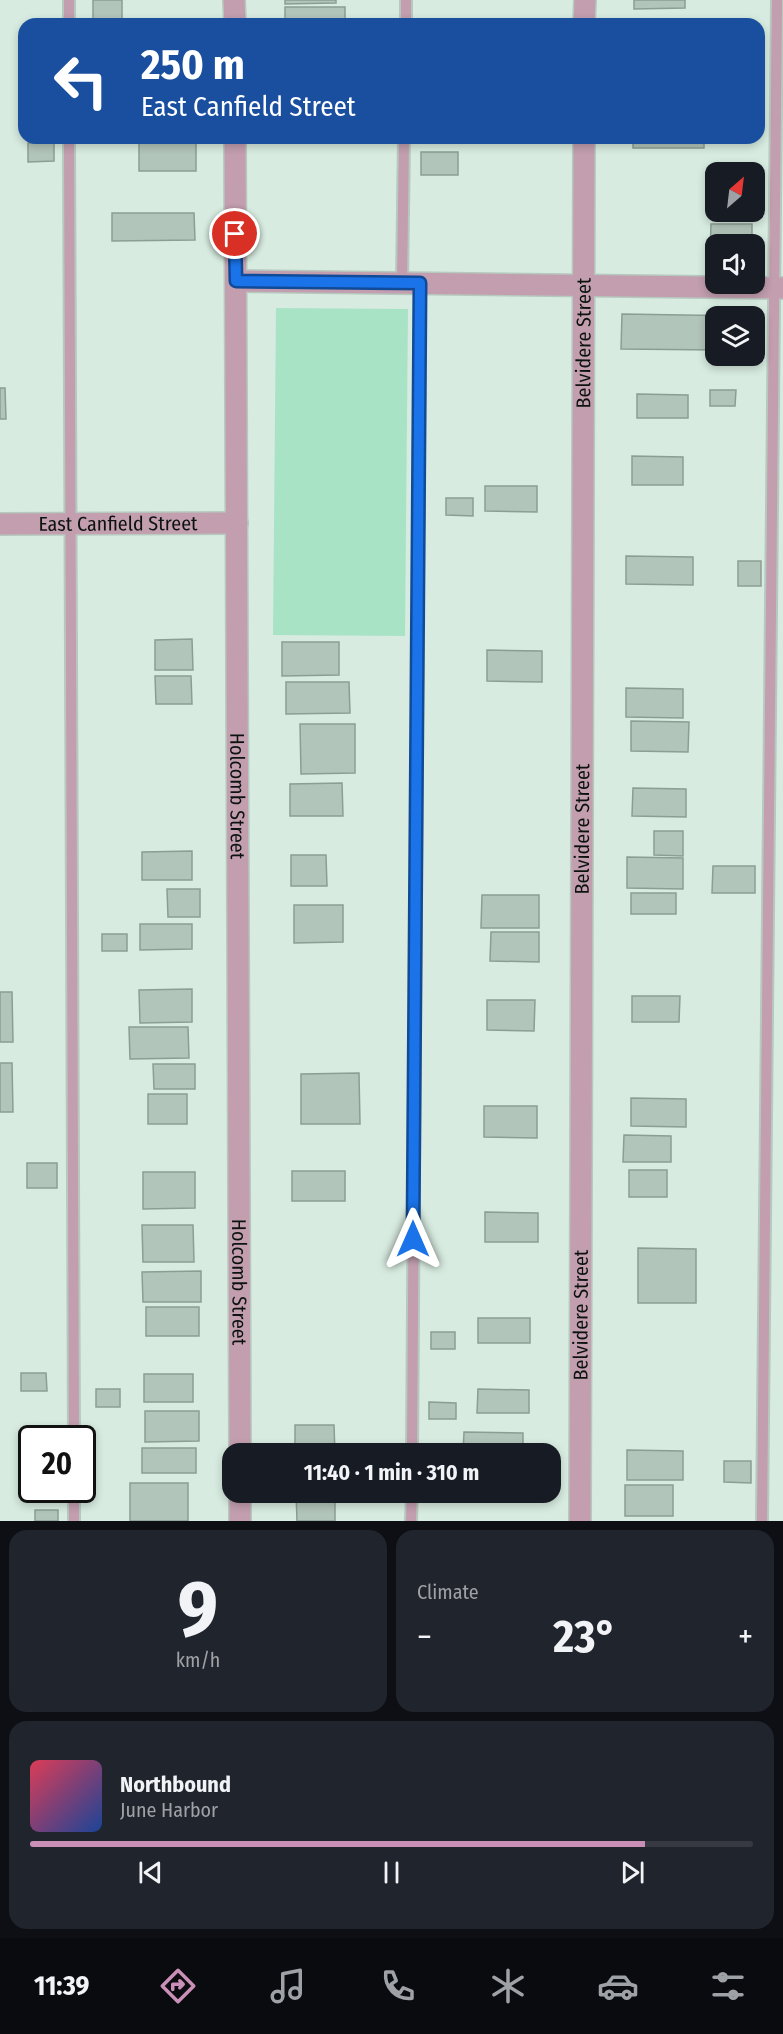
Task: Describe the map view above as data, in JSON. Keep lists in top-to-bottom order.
{
  "streets": {
    "street": ["Belvidere Street", "East Canfield Street", "Holcomb Street"]
  },
  "crossings": [
    ["East Canfield Street", "Holcomb Street"]
  ],
  "north": "top right",
  "page": {
    "turn": ["250 m", "East Canfield Street"],
    "limit": "20",
    "trip": "11:40 · 1 min · 310 m",
    "tile": [
      ["9", "km/h"],
      "Climate"
    ],
    "heat": ["−", "23°", "+"],
    "song": ["Northbound", "June Harbor"],
    "tabs": "11:39"
  }
}
